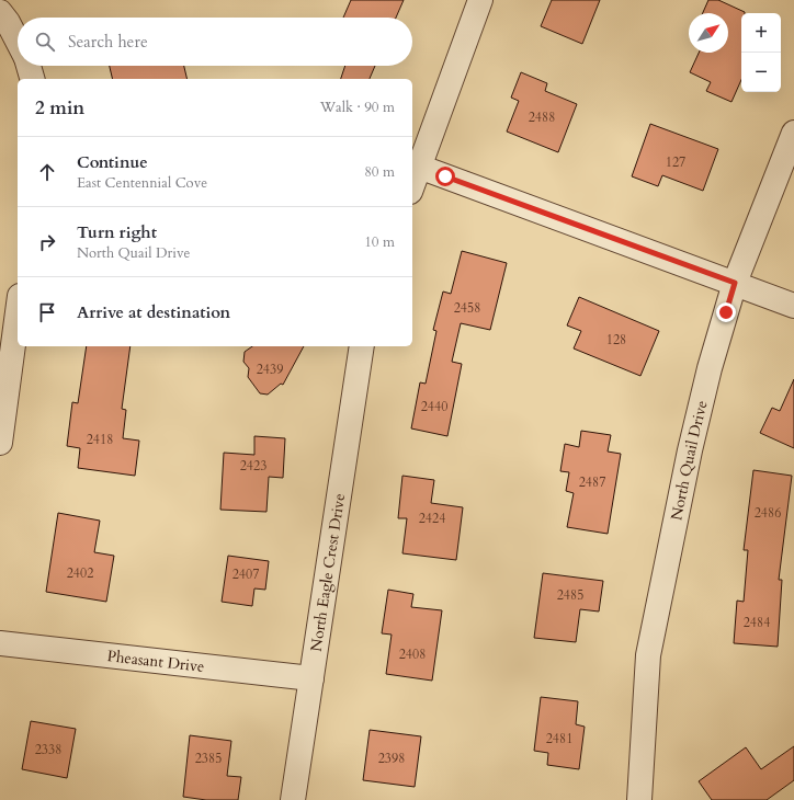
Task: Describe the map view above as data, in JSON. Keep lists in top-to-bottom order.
{
  "streets": {
    "street": ["North Quail Drive", "North Eagle Crest Drive", "Pheasant Drive"]
  },
  "crossings": [
    ["North Eagle Crest Drive", "Pheasant Drive"]
  ],
  "house_numbers": [
    "2488",
    "127",
    "2458",
    "128",
    "2439",
    "2440",
    "2418",
    "2423",
    "2487",
    "2486",
    "2424",
    "2402",
    "2407",
    "2485",
    "2484",
    "2408",
    "2481",
    "2338",
    "2385",
    "2398"
  ],
  "north": "top right",
  "page": {
    "map_buttons": ["+", "−"],
    "search": "Search here",
    "heading": ["2 min", "Walk · 90 m"],
    "list": [
      ["Continue", "East Centennial Cove", "80 m"],
      ["Turn right", "North Quail Drive", "10 m"],
      "Arrive at destination"
    ]
  }
}
